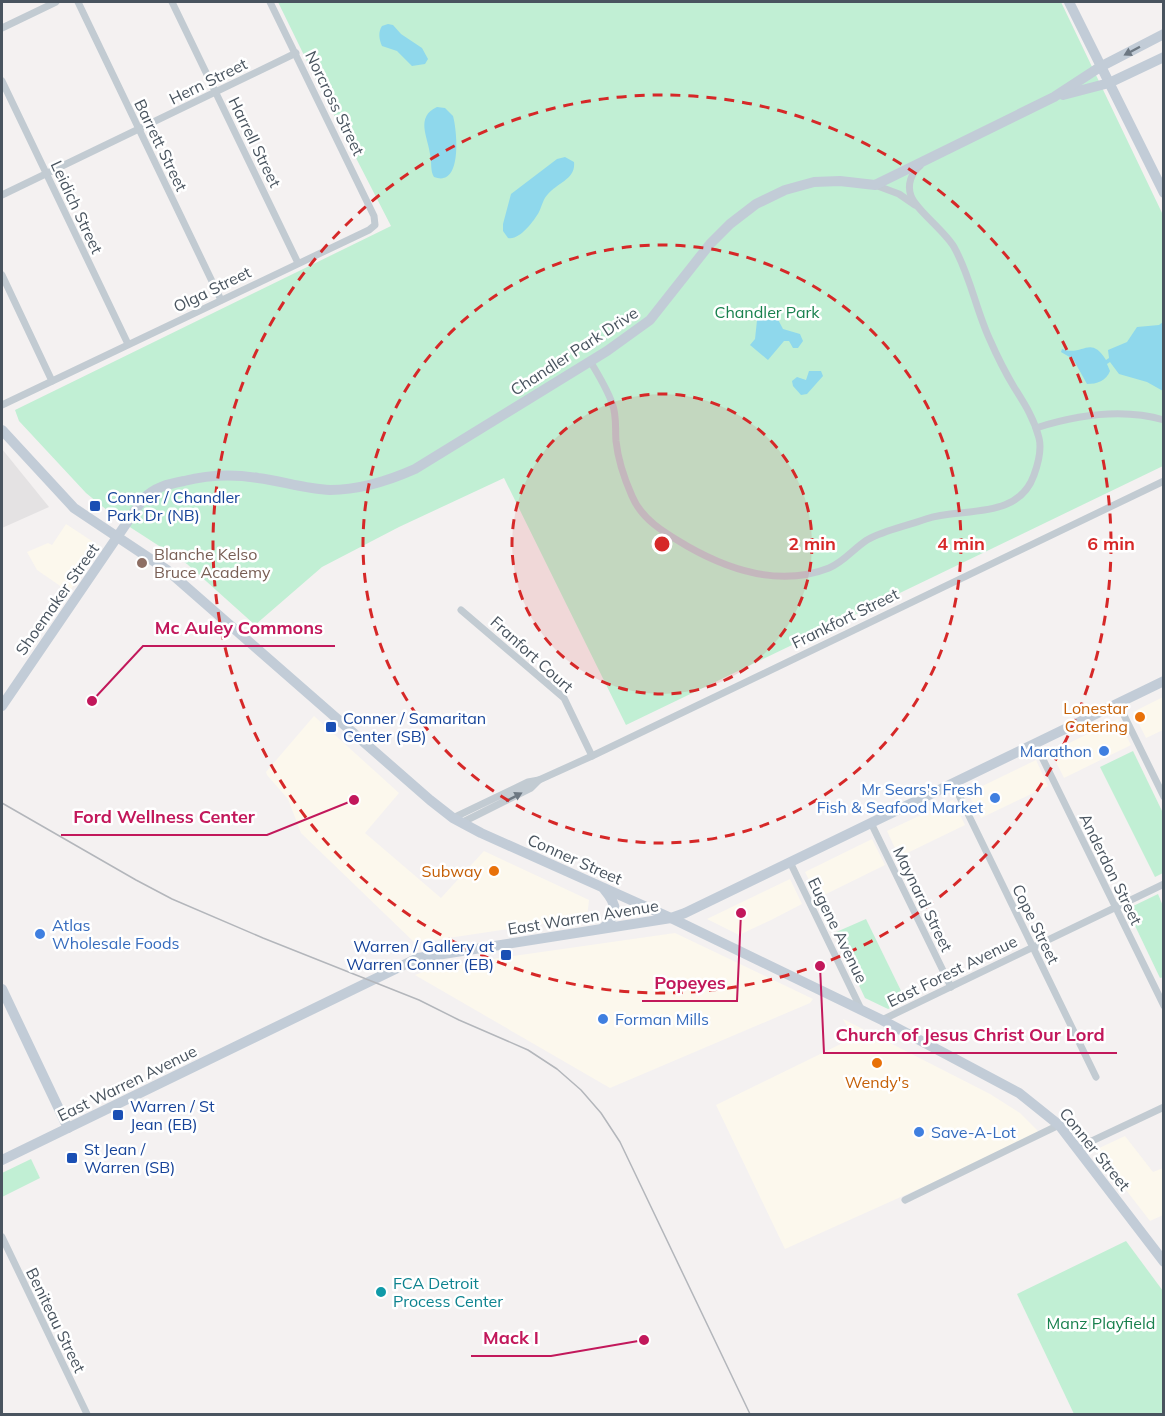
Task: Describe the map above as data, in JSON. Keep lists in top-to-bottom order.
{
  "streets": {
    "main road": [
      "Chandler Park Drive",
      "Shoemaker Street",
      "Conner Street",
      "East Warren Avenue"
    ],
    "street": [
      "Hern Street",
      "Norcross Street",
      "Harrell Street",
      "Barrett Street",
      "Leidich Street",
      "Olga Street",
      "Frankfort Street",
      "Franfort Court",
      "Anderdon Street",
      "Maynard Street",
      "Cope Street",
      "Eugene Avenue",
      "East Forest Avenue",
      "Beniteau Street"
    ]
  },
  "crossings": [
    ["Hern Street", "Norcross Street"],
    ["Hern Street", "Harrell Street"],
    ["Hern Street", "Barrett Street"],
    ["Hern Street", "Leidich Street"],
    ["Norcross Street", "Olga Street"],
    ["Harrell Street", "Olga Street"],
    ["Barrett Street", "Olga Street"],
    ["Leidich Street", "Olga Street"],
    ["Chandler Park Drive", "Shoemaker Street"],
    ["Chandler Park Drive", "Conner Street"],
    ["Shoemaker Street", "Conner Street"],
    ["Frankfort Street", "Franfort Court"],
    ["Frankfort Street", "Conner Street"],
    ["Conner Street", "East Warren Avenue"],
    ["Conner Street", "Eugene Avenue"],
    ["Conner Street", "East Forest Avenue"],
    ["Anderdon Street", "East Warren Avenue"],
    ["Anderdon Street", "East Forest Avenue"],
    ["Maynard Street", "East Warren Avenue"],
    ["Maynard Street", "East Forest Avenue"],
    ["East Warren Avenue", "Cope Street"],
    ["East Warren Avenue", "Eugene Avenue"],
    ["Cope Street", "East Forest Avenue"]
  ],
  "parks": ["Chandler Park", "Manz Playfield"],
  "places": {
    "transit": [
      "Conner / Chandler Park Dr (NB)",
      "Conner / Samaritan Center (SB)",
      "Warren / Gallery at Warren Conner (EB)",
      "Warren / St Jean (EB)",
      "St Jean / Warren (SB)"
    ],
    "other": [
      "Blanche Kelso Bruce Academy",
      "Mc Auley Commons",
      "Lonestar Catering",
      "Marathon",
      "Mr Sears's Fresh Fish & Seafood Market",
      "Ford Wellness Center",
      "Subway",
      "Popeyes",
      "Atlas Wholesale Foods",
      "Church of Jesus Christ Our Lord",
      "Forman Mills",
      "Wendy's",
      "Save-A-Lot",
      "FCA Detroit Process Center",
      "Mack I"
    ]
  },
  "rings": ["2 min", "4 min", "6 min"]
}
